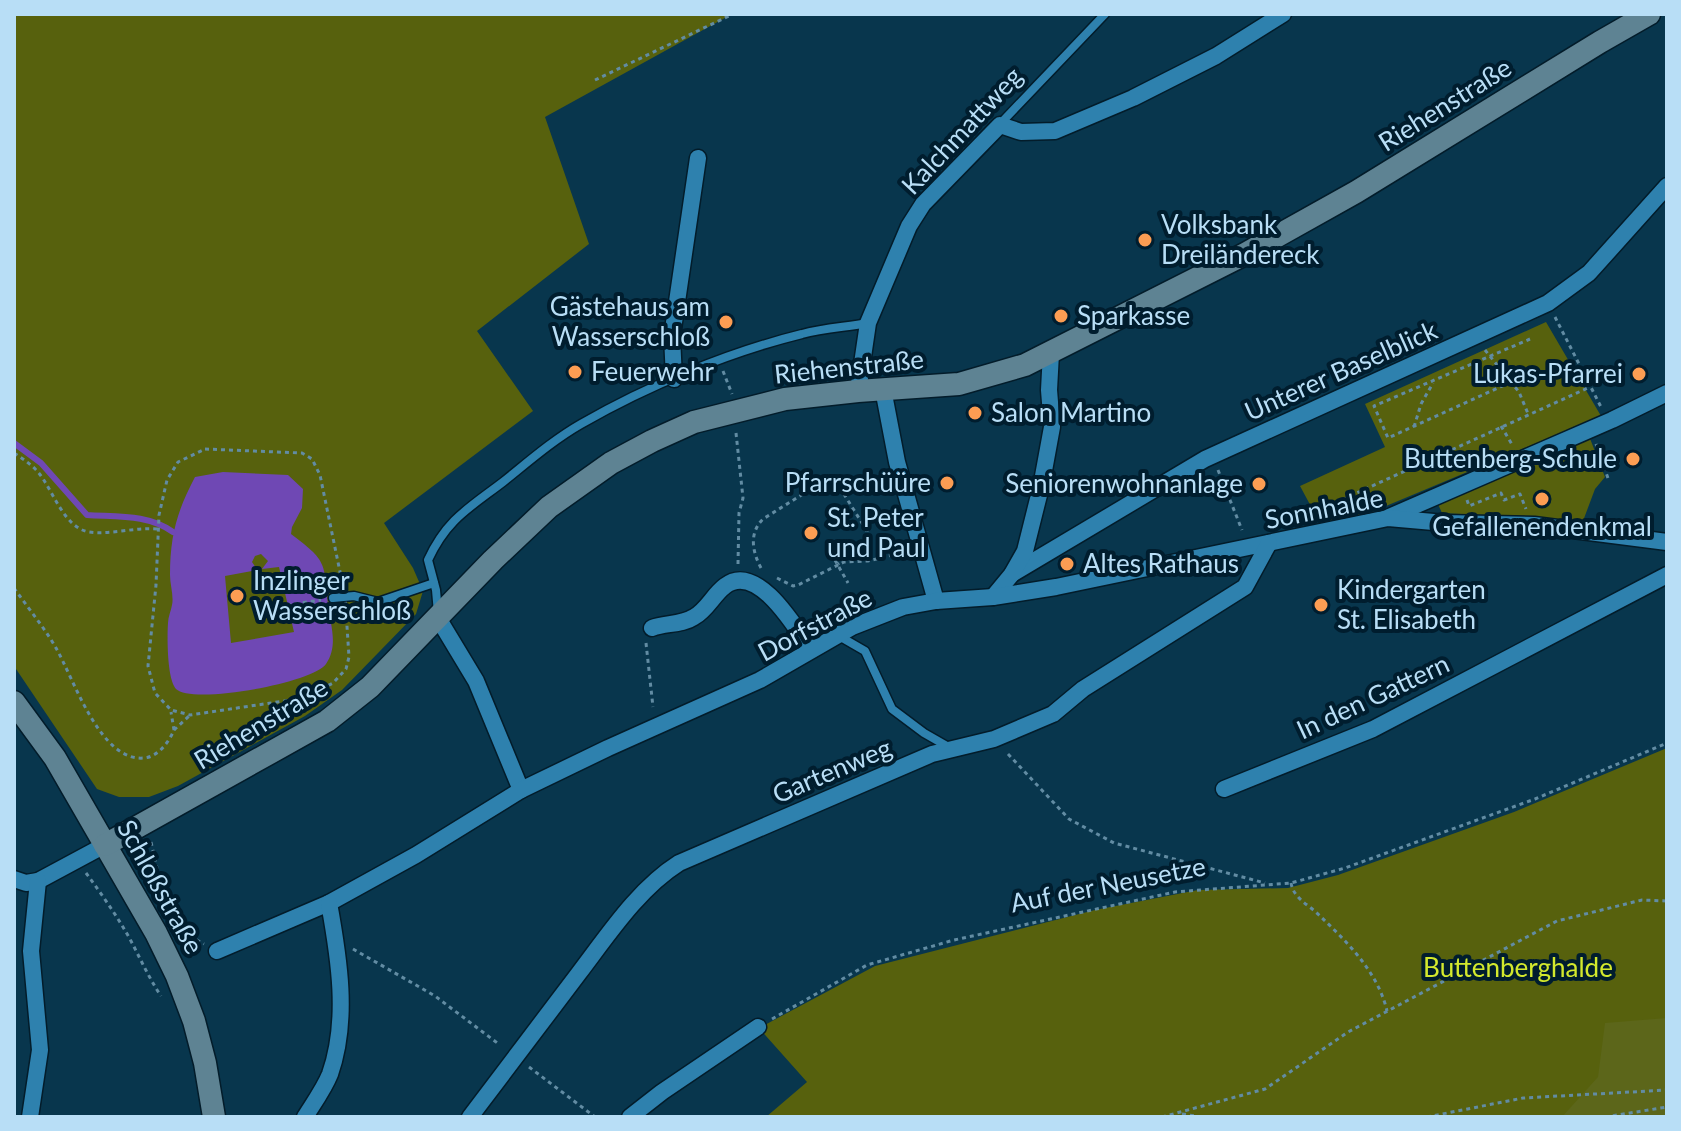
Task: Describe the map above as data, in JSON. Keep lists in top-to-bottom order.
{
  "streets": {
    "street": [
      "Riehenstraße",
      "Kalchmattweg",
      "Unterer Baselblick",
      "Sonnhalde",
      "Dorfstraße",
      "In den Gattern",
      "Gartenweg",
      "Schloßstraße"
    ],
    "path": ["Auf der Neusetze"]
  },
  "crossings": [
    ["Riehenstraße", "Kalchmattweg"],
    ["Riehenstraße", "Schloßstraße"],
    ["Sonnhalde", "Dorfstraße"],
    ["Sonnhalde", "Gartenweg"]
  ],
  "parks": ["Buttenberghalde"],
  "places": [
    "Volksbank Dreiländereck",
    "Sparkasse",
    "Gästehaus am Wasserschloß",
    "Feuerwehr",
    "Lukas-Pfarrei",
    "Salon Martino",
    "Buttenberg-Schule",
    "Pfarrschüüre",
    "Seniorenwohnanlage",
    "Gefallenendenkmal",
    "St. Peter und Paul",
    "Altes Rathaus",
    "Inzlinger Wasserschloß",
    "Kindergarten St. Elisabeth"
  ]
}
